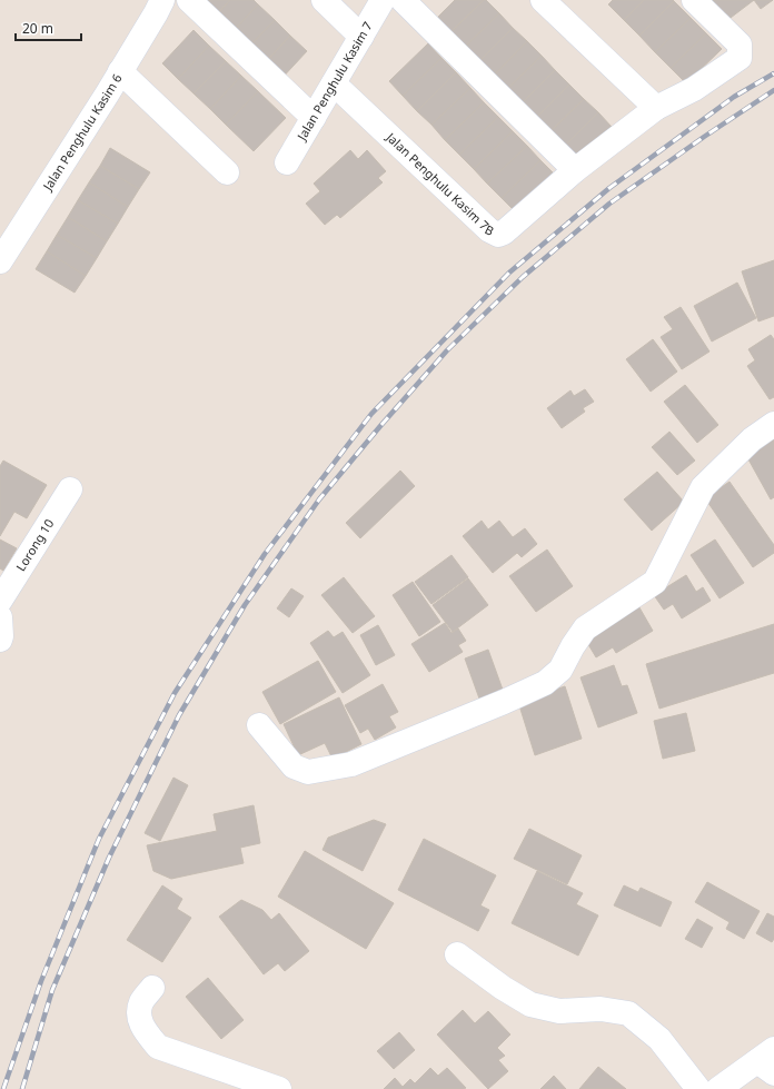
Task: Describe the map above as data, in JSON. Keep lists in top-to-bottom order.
{
  "streets": {
    "street": [
      "Jalan Penghulu Kasim 7",
      "Jalan Penghulu Kasim 6",
      "Jalan Penghulu Kasim 7B",
      "Lorong 10"
    ]
  },
  "crossings": [
    ["Jalan Penghulu Kasim 7", "Jalan Penghulu Kasim 7B"]
  ],
  "scale_bar": "20 m"
}
